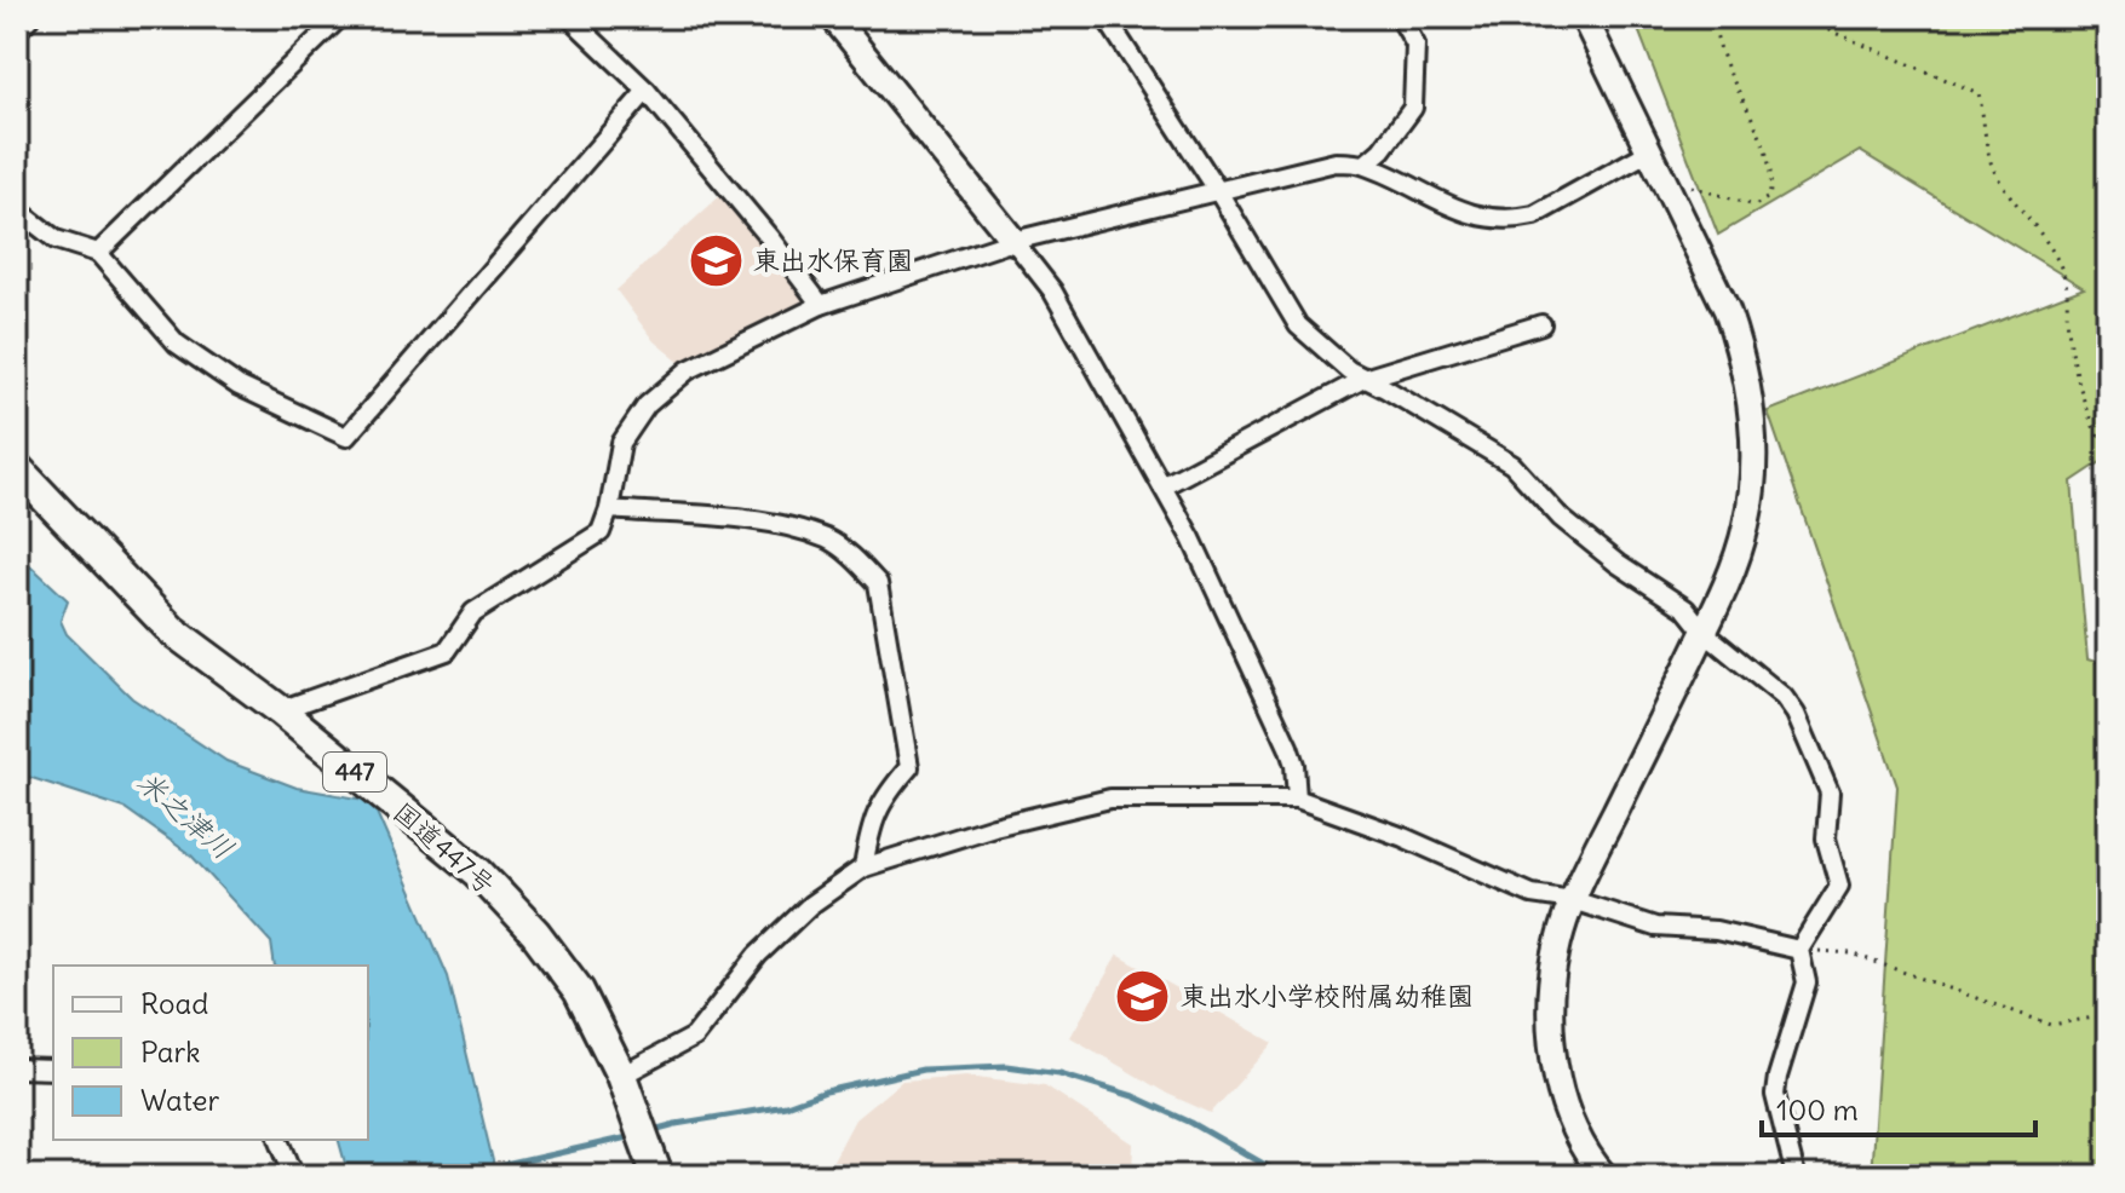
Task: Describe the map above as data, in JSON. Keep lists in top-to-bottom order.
{
  "streets": {
    "highway": ["447", "国道447号"]
  },
  "water": ["米之津川"],
  "places": {
    "school or university": ["東出水保育園", "東出水小学校附属幼稚園"]
  },
  "legend": ["Road", "Park", "Water"],
  "scale_bar": "100 m"
}
